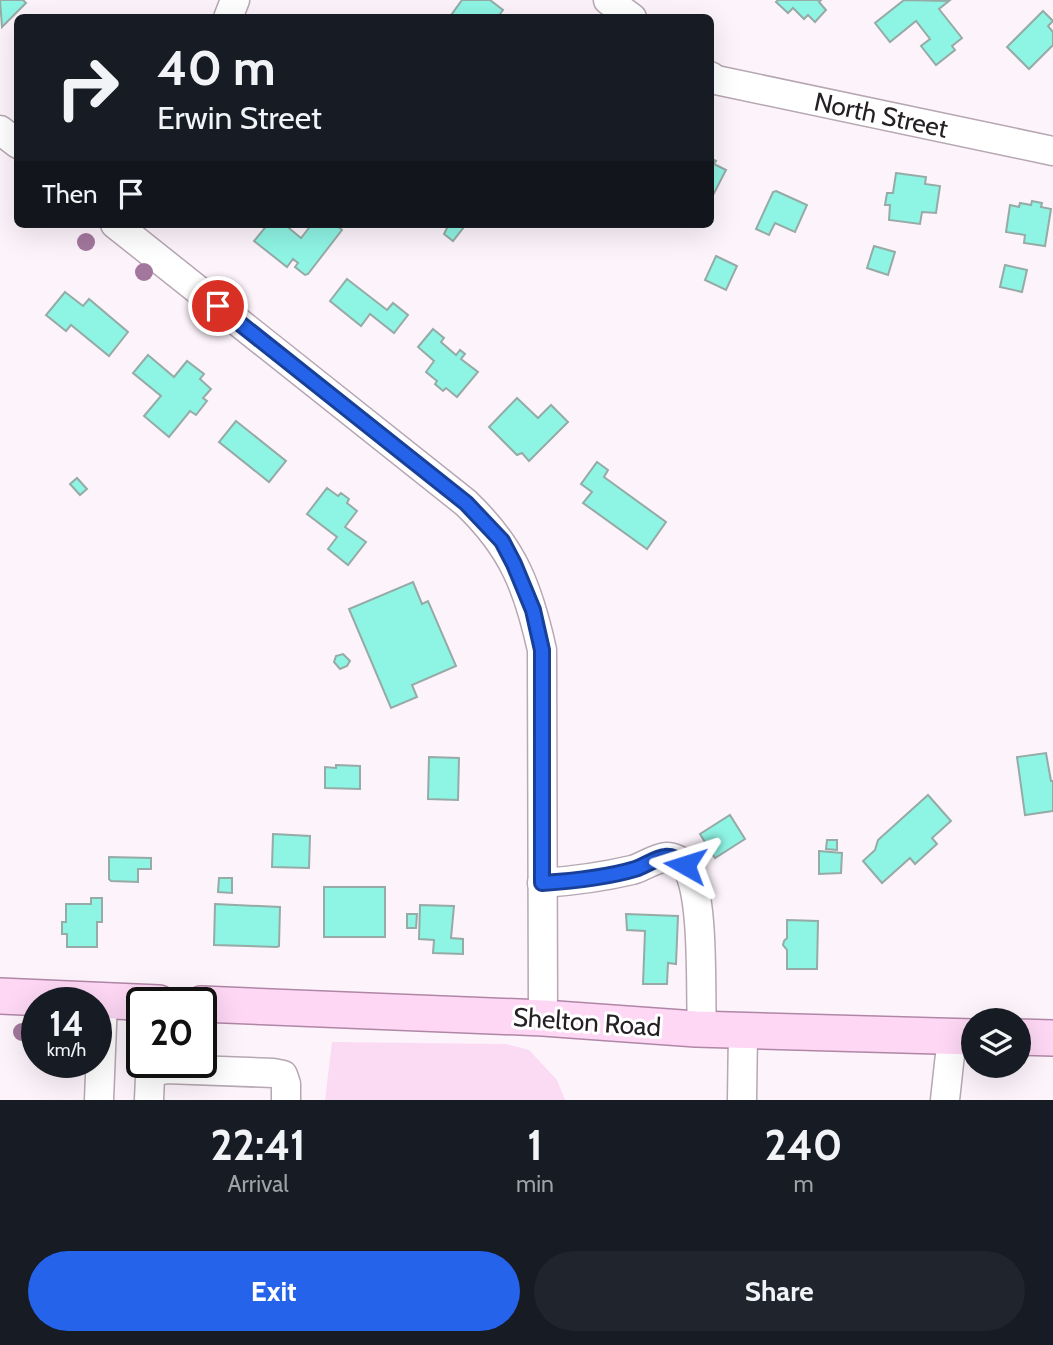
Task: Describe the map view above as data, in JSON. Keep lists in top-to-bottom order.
{
  "streets": {
    "main road": ["Shelton Road"],
    "street": ["North Street"]
  },
  "page": {
    "turn": ["40 m", "Erwin Street"],
    "then": "Then",
    "speed": "14 km/h",
    "limit": "20",
    "eta": [
      "22:41",
      "Arrival",
      "1",
      "min",
      "240",
      "m"
    ],
    "buttons": ["Exit", "Share"]
  }
}
